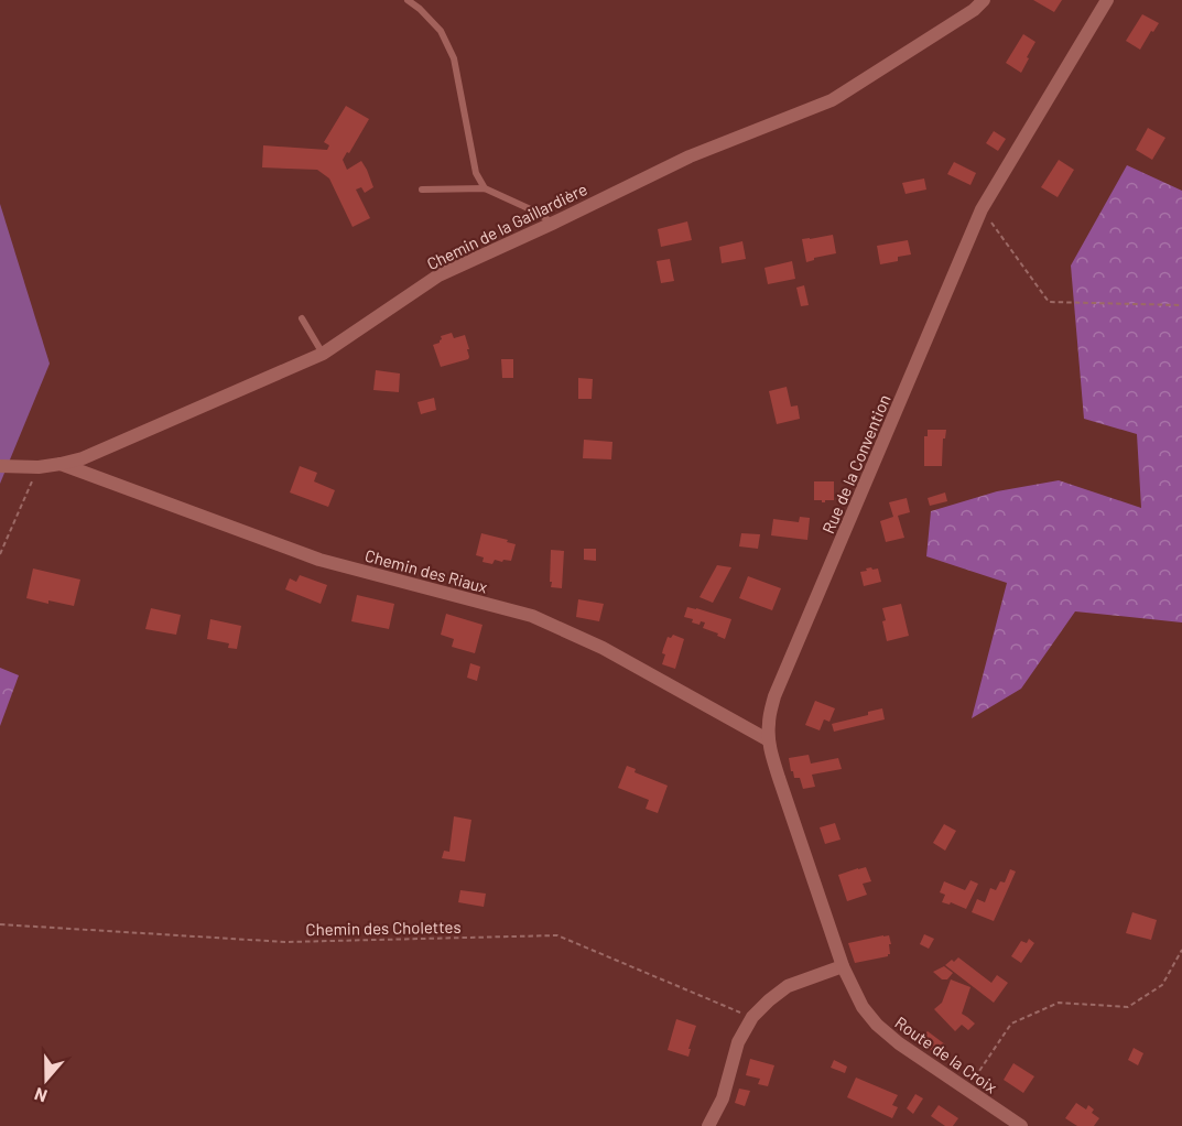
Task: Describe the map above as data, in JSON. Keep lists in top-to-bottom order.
{
  "streets": {
    "street": [
      "Chemin de la Gaillardière",
      "Rue de la Convention",
      "Chemin des Riaux",
      "Route de la Croix"
    ],
    "path": ["Chemin des Cholettes"]
  },
  "crossings": [
    ["Chemin de la Gaillardière", "Chemin des Riaux"],
    ["Rue de la Convention", "Chemin des Riaux"],
    ["Rue de la Convention", "Route de la Croix"]
  ],
  "north": "bottom"
}
